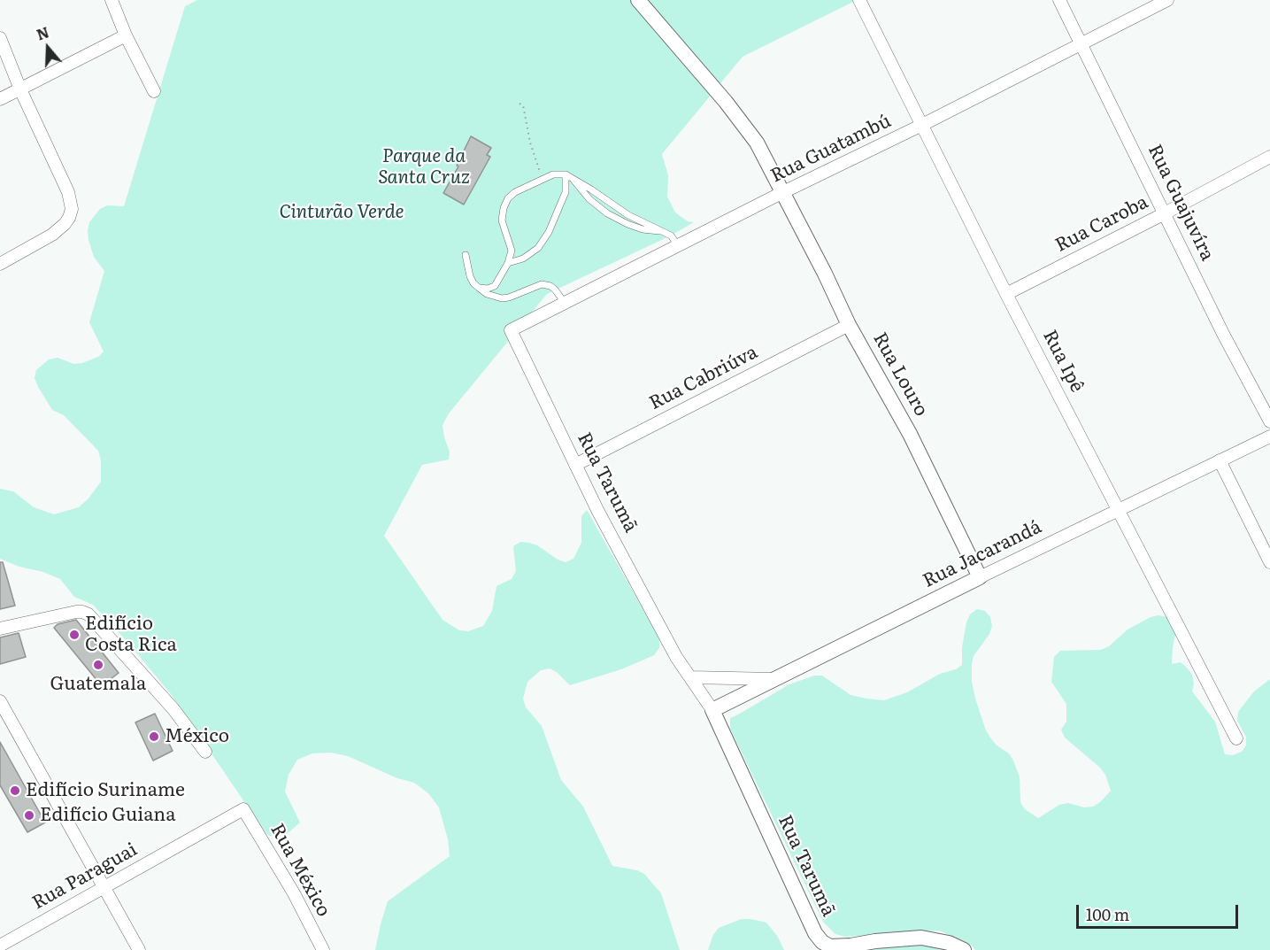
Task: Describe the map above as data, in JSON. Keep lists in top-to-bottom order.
{
  "streets": {
    "street": [
      "Rua Guatambú",
      "Rua Guajuvíra",
      "Rua Caroba",
      "Rua Ipê",
      "Rua Louro",
      "Rua Cabriúva",
      "Rua Tarumã",
      "Rua Jacarandá",
      "Rua México",
      "Rua Paraguai"
    ]
  },
  "crossings": [
    ["Rua Guatambú", "Rua Guajuvíra"],
    ["Rua Guatambú", "Rua Ipê"],
    ["Rua Guatambú", "Rua Louro"],
    ["Rua Guatambú", "Rua Tarumã"],
    ["Rua Guajuvíra", "Rua Caroba"],
    ["Rua Caroba", "Rua Ipê"],
    ["Rua Ipê", "Rua Jacarandá"],
    ["Rua Louro", "Rua Cabriúva"],
    ["Rua Louro", "Rua Jacarandá"],
    ["Rua Cabriúva", "Rua Tarumã"],
    ["Rua Tarumã", "Rua Jacarandá"],
    ["Rua México", "Rua Paraguai"]
  ],
  "parks": ["Parque da Santa Cruz", "Cinturão Verde"],
  "places": [
    "Edifício Costa Rica",
    "Guatemala",
    "México",
    "Edifício Suriname",
    "Edifício Guiana"
  ],
  "scale_bar": "100 m",
  "north": "top"
}
